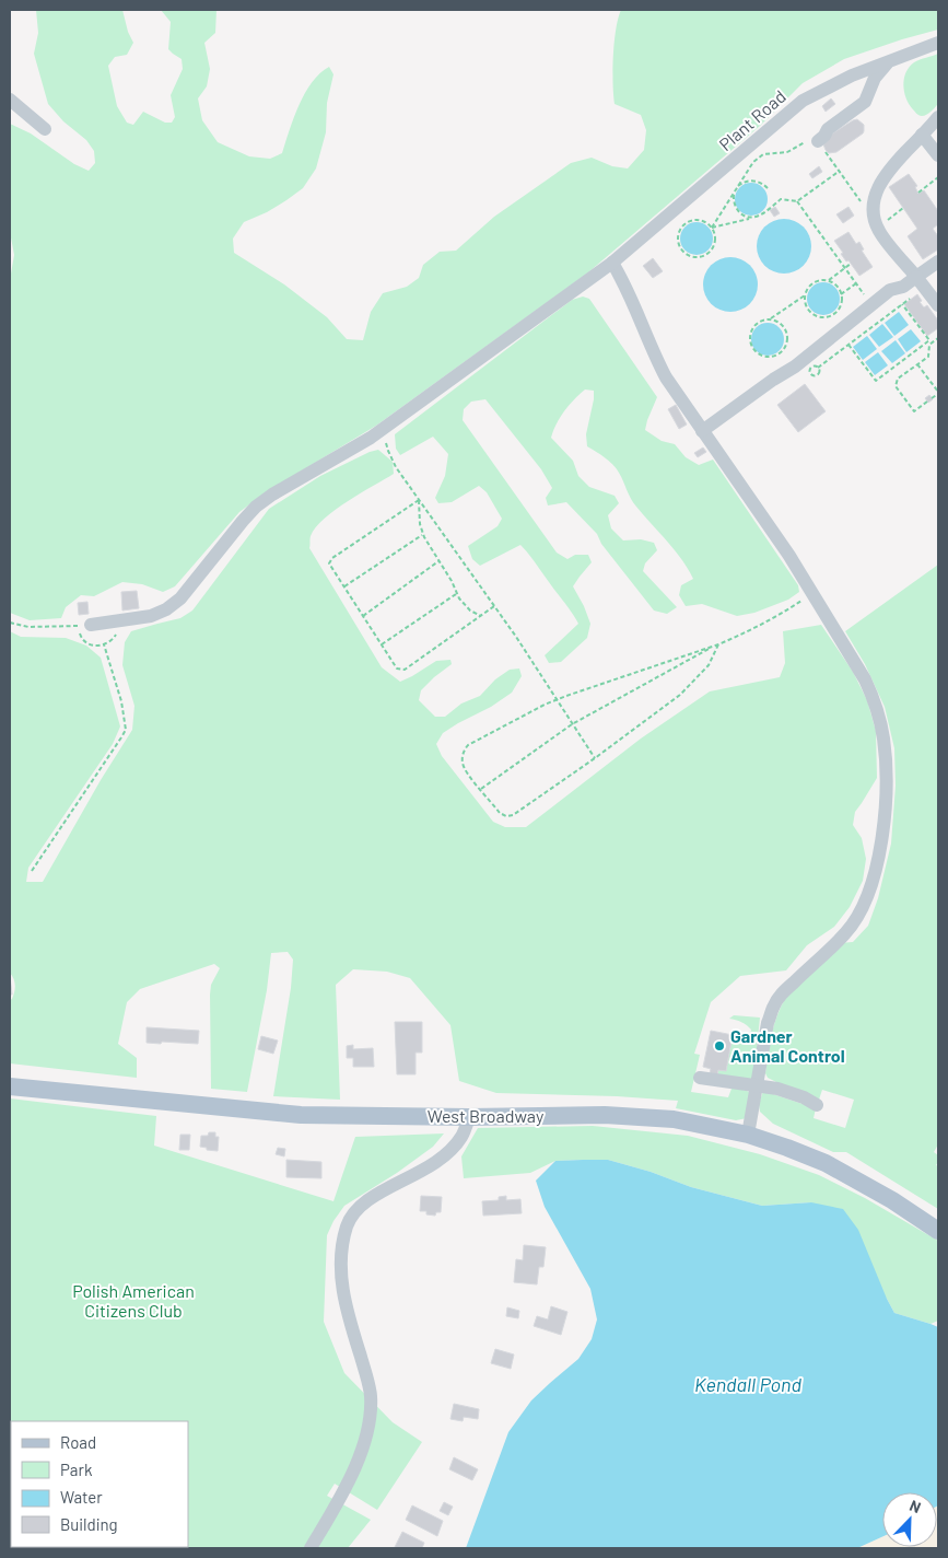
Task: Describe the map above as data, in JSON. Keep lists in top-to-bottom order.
{
  "streets": {
    "main road": ["West Broadway"],
    "street": ["Plant Road"]
  },
  "water": ["Kendall Pond"],
  "parks": ["Polish American Citizens Club"],
  "places": ["Gardner Animal Control"],
  "legend": [
    "Road",
    "Park",
    "Water",
    "Building"
  ],
  "north": "top right"
}
